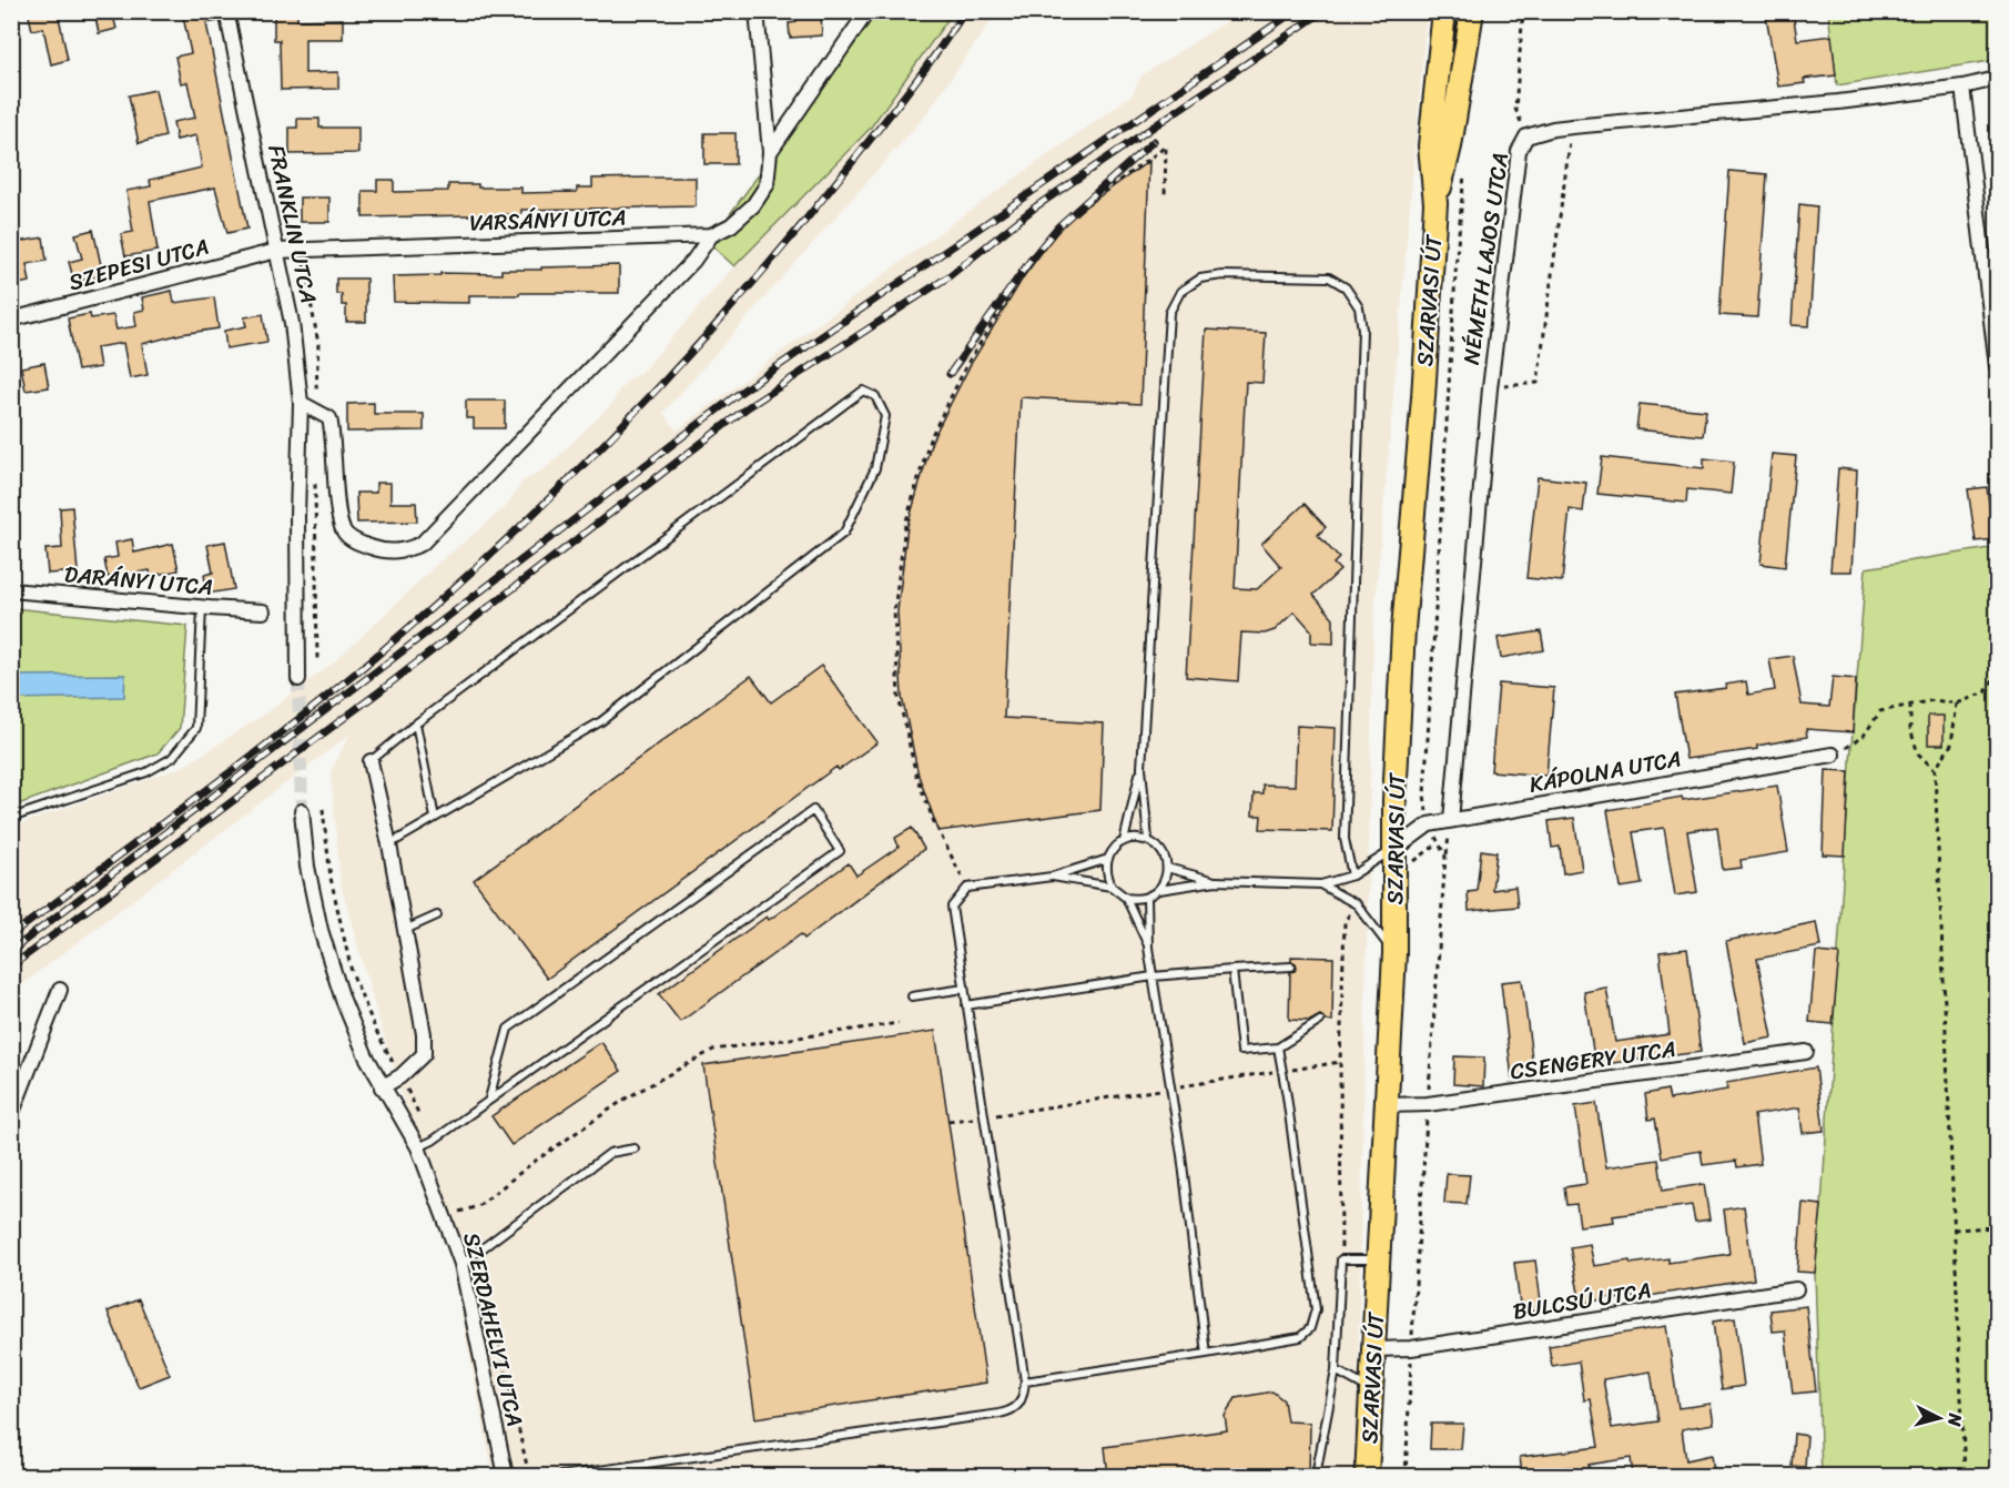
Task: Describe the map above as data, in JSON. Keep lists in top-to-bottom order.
{
  "streets": {
    "main road": ["SZARVASI ÚT"],
    "street": [
      "VARSÁNYI UTCA",
      "FRANKLIN UTCA",
      "NÉMETH LAJOS UTCA",
      "SZEPESI UTCA",
      "DARÁNYI UTCA",
      "KÁPOLNA UTCA",
      "CSENGERY UTCA",
      "BULCSÚ UTCA",
      "SZERDAHELYI UTCA"
    ]
  },
  "crossings": [
    ["VARSÁNYI UTCA", "FRANKLIN UTCA"],
    ["VARSÁNYI UTCA", "SZEPESI UTCA"],
    ["FRANKLIN UTCA", "SZEPESI UTCA"],
    ["NÉMETH LAJOS UTCA", "KÁPOLNA UTCA"],
    ["SZARVASI ÚT", "KÁPOLNA UTCA"],
    ["SZARVASI ÚT", "CSENGERY UTCA"],
    ["SZARVASI ÚT", "BULCSÚ UTCA"]
  ],
  "north": "right"
}
